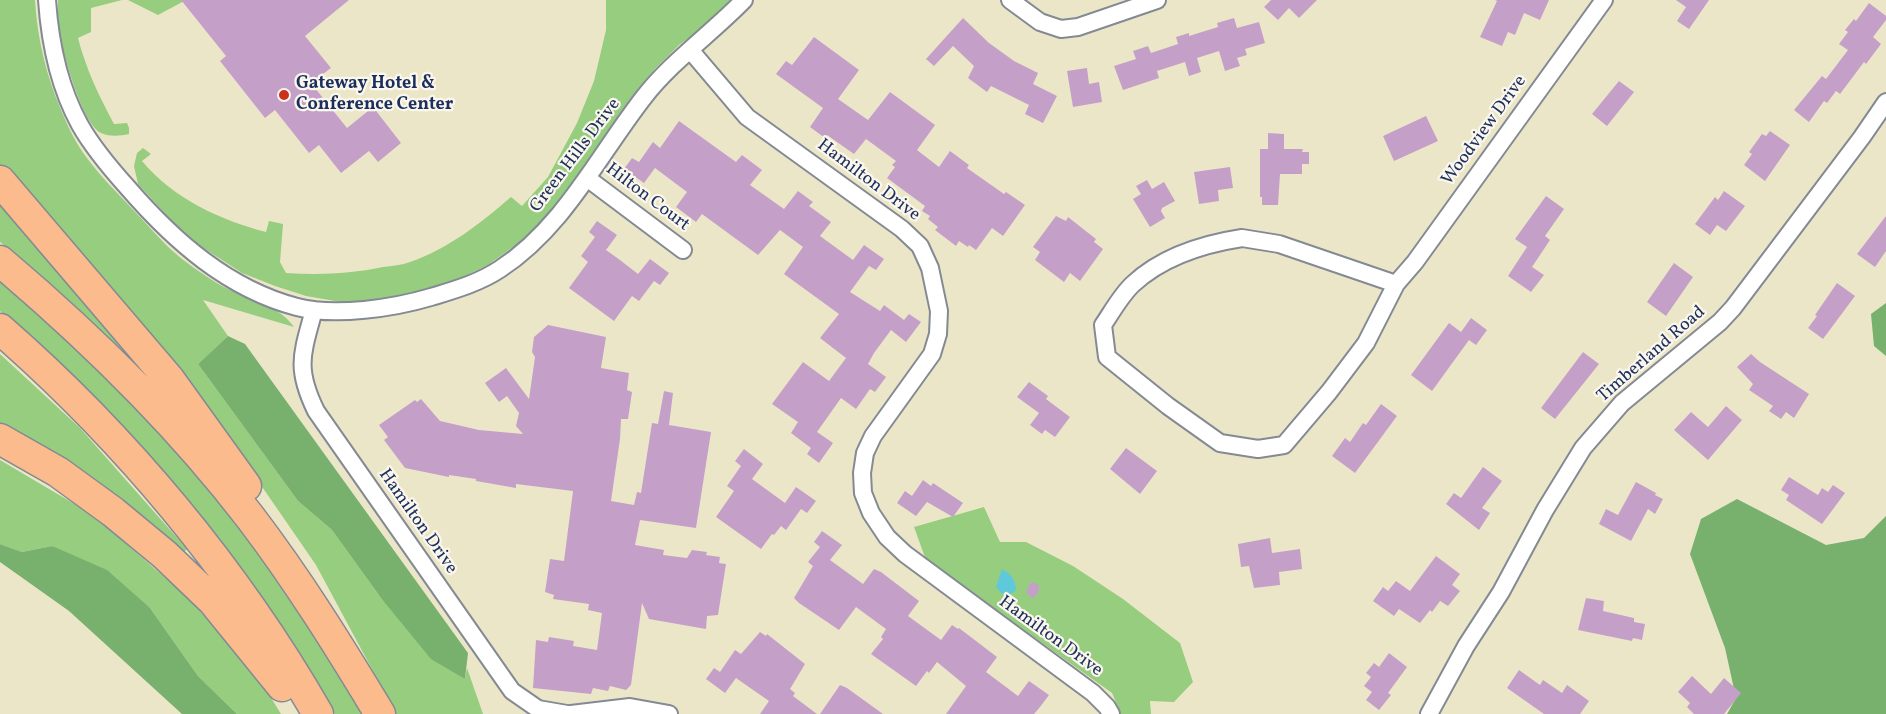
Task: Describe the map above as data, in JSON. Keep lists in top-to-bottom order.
{
  "streets": {
    "street": [
      "Woodview Drive",
      "Green Hills Drive",
      "Hamilton Drive",
      "Hilton Court",
      "Timberland Road"
    ]
  },
  "crossings": [
    ["Green Hills Drive", "Hamilton Drive"],
    ["Green Hills Drive", "Hilton Court"]
  ],
  "places": ["Gateway Hotel & Conference Center"]
}
